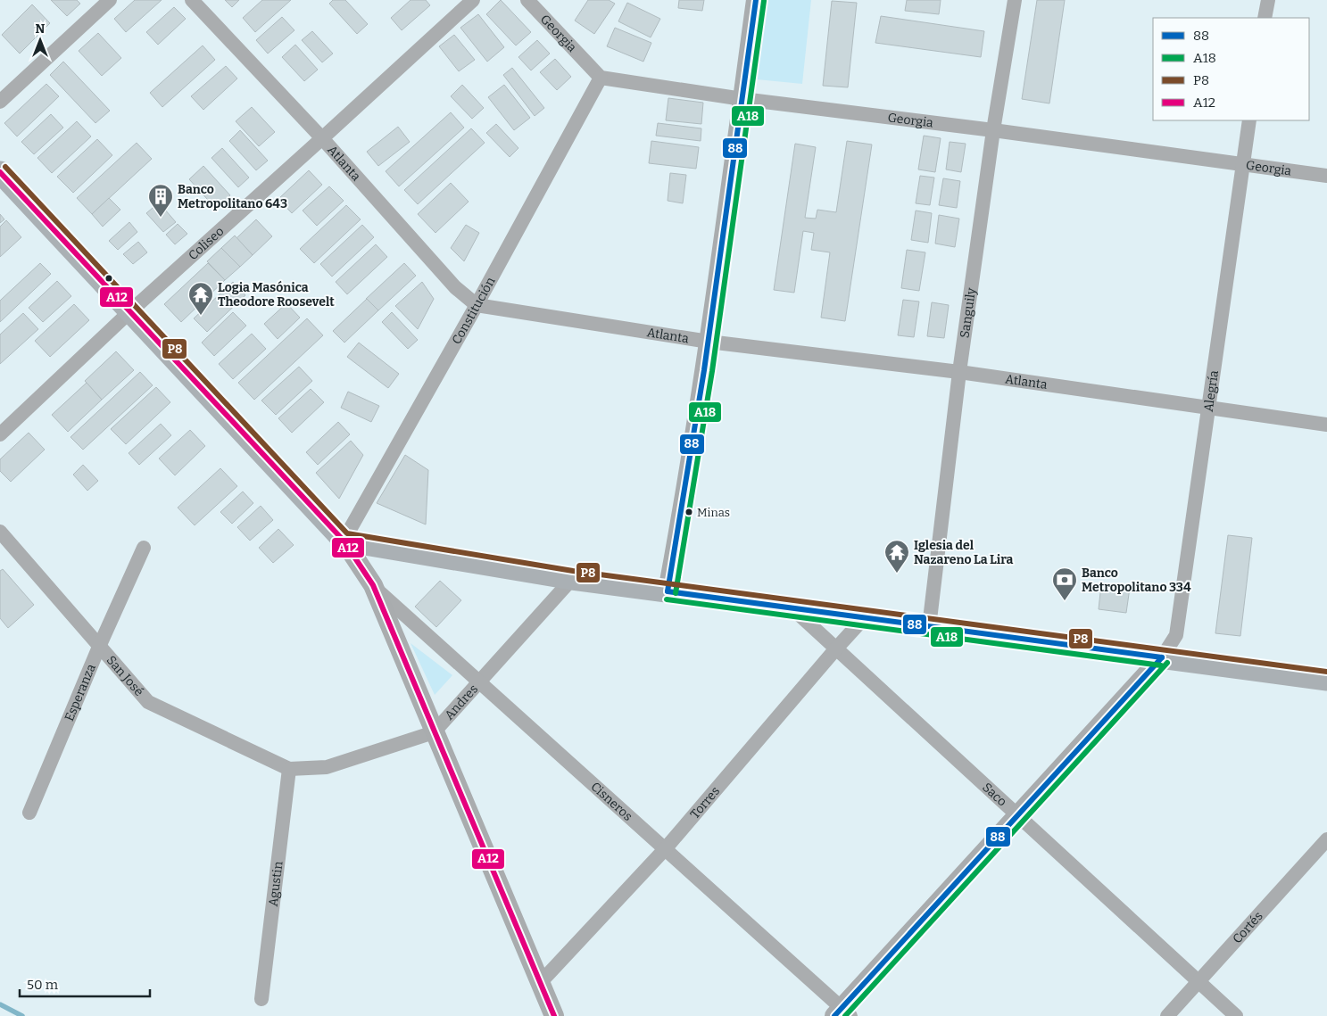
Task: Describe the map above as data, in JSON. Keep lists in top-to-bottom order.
{
  "streets": {
    "street": [
      "Georgia",
      "Atlanta",
      "Coliseo",
      "Constitución",
      "Sanguily",
      "Alegría",
      "San José",
      "Esperanza",
      "Andres",
      "Saco",
      "Cisneros",
      "Torres",
      "Agustin",
      "Cortés"
    ]
  },
  "crossings": [
    ["Georgia", "Constitución"],
    ["Georgia", "Sanguily"],
    ["Georgia", "Alegría"],
    ["Atlanta", "Coliseo"],
    ["Atlanta", "Constitución"],
    ["Atlanta", "Sanguily"],
    ["Atlanta", "Alegría"],
    ["San José", "Esperanza"],
    ["San José", "Andres"],
    ["San José", "Agustin"],
    ["Andres", "Cisneros"],
    ["Andres", "Agustin"],
    ["Saco", "Torres"],
    ["Saco", "Cortés"],
    ["Cisneros", "Torres"]
  ],
  "places": {
    "building": ["Banco Metropolitano 643"],
    "temple": ["Logia Masónica Theodore Roosevelt", "Iglesia del Nazareno La Lira"],
    "other": ["Minas"],
    "bank": ["Banco Metropolitano 334"]
  },
  "lines": [
    "transit line 88",
    "transit line A18",
    "transit line P8",
    "transit line A12"
  ],
  "legend": [
    "88",
    "A18",
    "P8",
    "A12"
  ],
  "scale_bar": "50 m",
  "north": "top"
}
